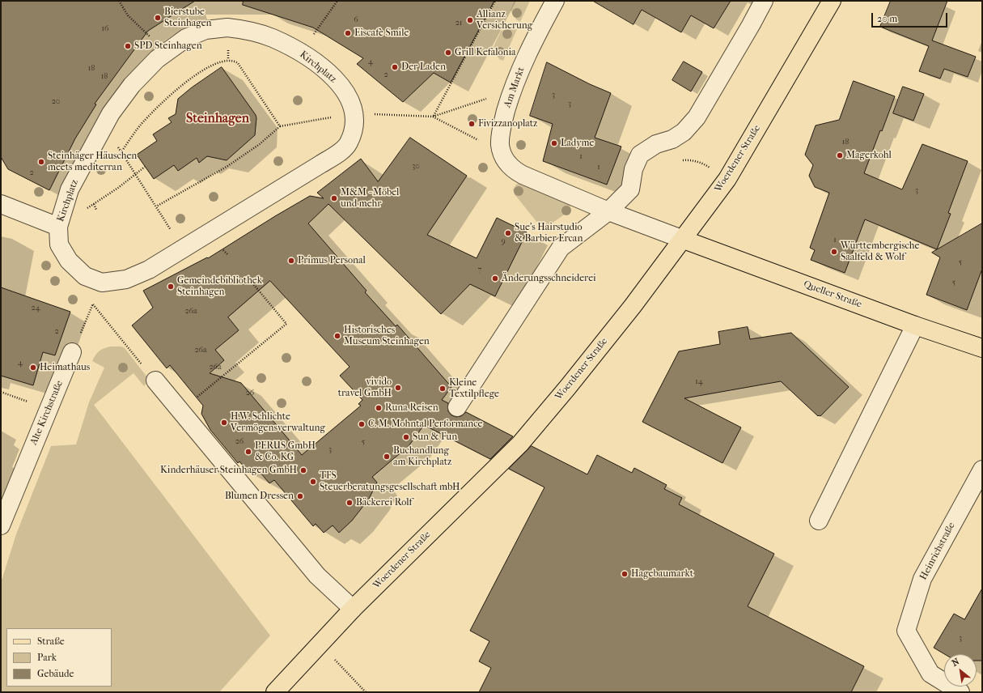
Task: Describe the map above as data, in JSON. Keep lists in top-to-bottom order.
{
  "streets": {
    "main road": ["Woerdener Straße", "Queller Straße"],
    "street": [
      "Kirchplatz",
      "Am Markt",
      "Alte Kirchstraße",
      "Heinrichstraße"
    ]
  },
  "crossings": [
    ["Am Markt", "Woerdener Straße"],
    ["Am Markt", "Queller Straße"],
    ["Woerdener Straße", "Queller Straße"]
  ],
  "districts": ["Steinhagen"],
  "places": [
    "Bierstube Steinhagen",
    "Allianz Versicherung",
    "Eiscafè Smile",
    "SPD Steinhagen",
    "Grill Kefalonia",
    "Der Laden",
    "Fivizzanoplatz",
    "Ladyme",
    "Magerkohl",
    "Steinhäger Häuschen meets mediterran",
    "M&M - Möbel und mehr",
    "Sue's Hairstudio & Barbier Ercan",
    "Württembergische Saalfeld & Wolf",
    "Primus Personal",
    "Änderungsschneiderei",
    "Gemeindebibliothek Steinhagen",
    "Historisches Museum Steinhagen",
    "Heimathaus",
    "vivido travel GmbH",
    "Kleine Textilpflege",
    "Runa Reisen",
    "H.W. Schlichte Vermögensverwaltung",
    "C. M. Mohntal Performance",
    "Sun & Fun",
    "PERUS GmbH & Co. KG",
    "Buchandlung am Kirchplatz",
    "Kinderhäuser Steinhagen GmbH",
    "TFS Steuerberatungsgesellschaft mbH",
    "Blumen Dressen",
    "Bäckerei Rolf",
    "Hagebaumarkt"
  ],
  "house_numbers": [
    "6",
    "21",
    "16",
    "4",
    "18",
    "2",
    "18",
    "3",
    "20",
    "3",
    "18",
    "1",
    "30",
    "1",
    "2",
    "3",
    "1",
    "9",
    "5",
    "7",
    "5",
    "24",
    "26a",
    "2",
    "26a",
    "4",
    "26a",
    "14",
    "26",
    "26",
    "5",
    "3",
    "3"
  ],
  "legend": ["Straße", "Park", "Gebäude"],
  "scale_bar": "20 m",
  "north": "top left"
}
